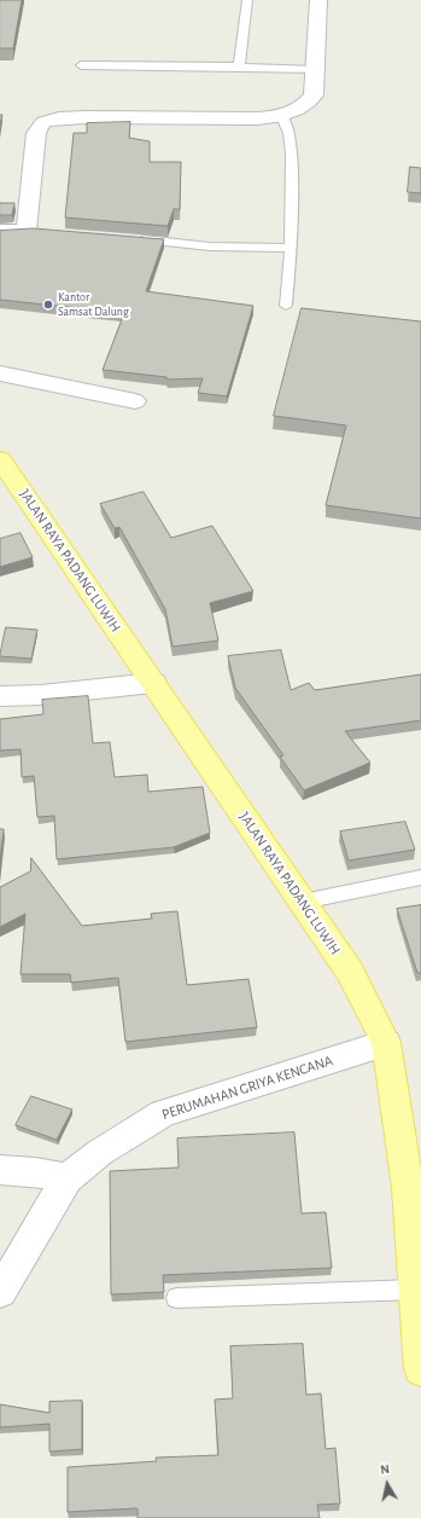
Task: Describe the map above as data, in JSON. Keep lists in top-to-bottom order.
{
  "streets": {
    "main road": ["JALAN RAYA PADANG LUWIH"],
    "street": ["PERUMAHAN GRIYA KENCANA"]
  },
  "crossings": [
    ["JALAN RAYA PADANG LUWIH", "PERUMAHAN GRIYA KENCANA"]
  ],
  "places": ["Kantor Samsat Dalung"],
  "north": "top"
}
